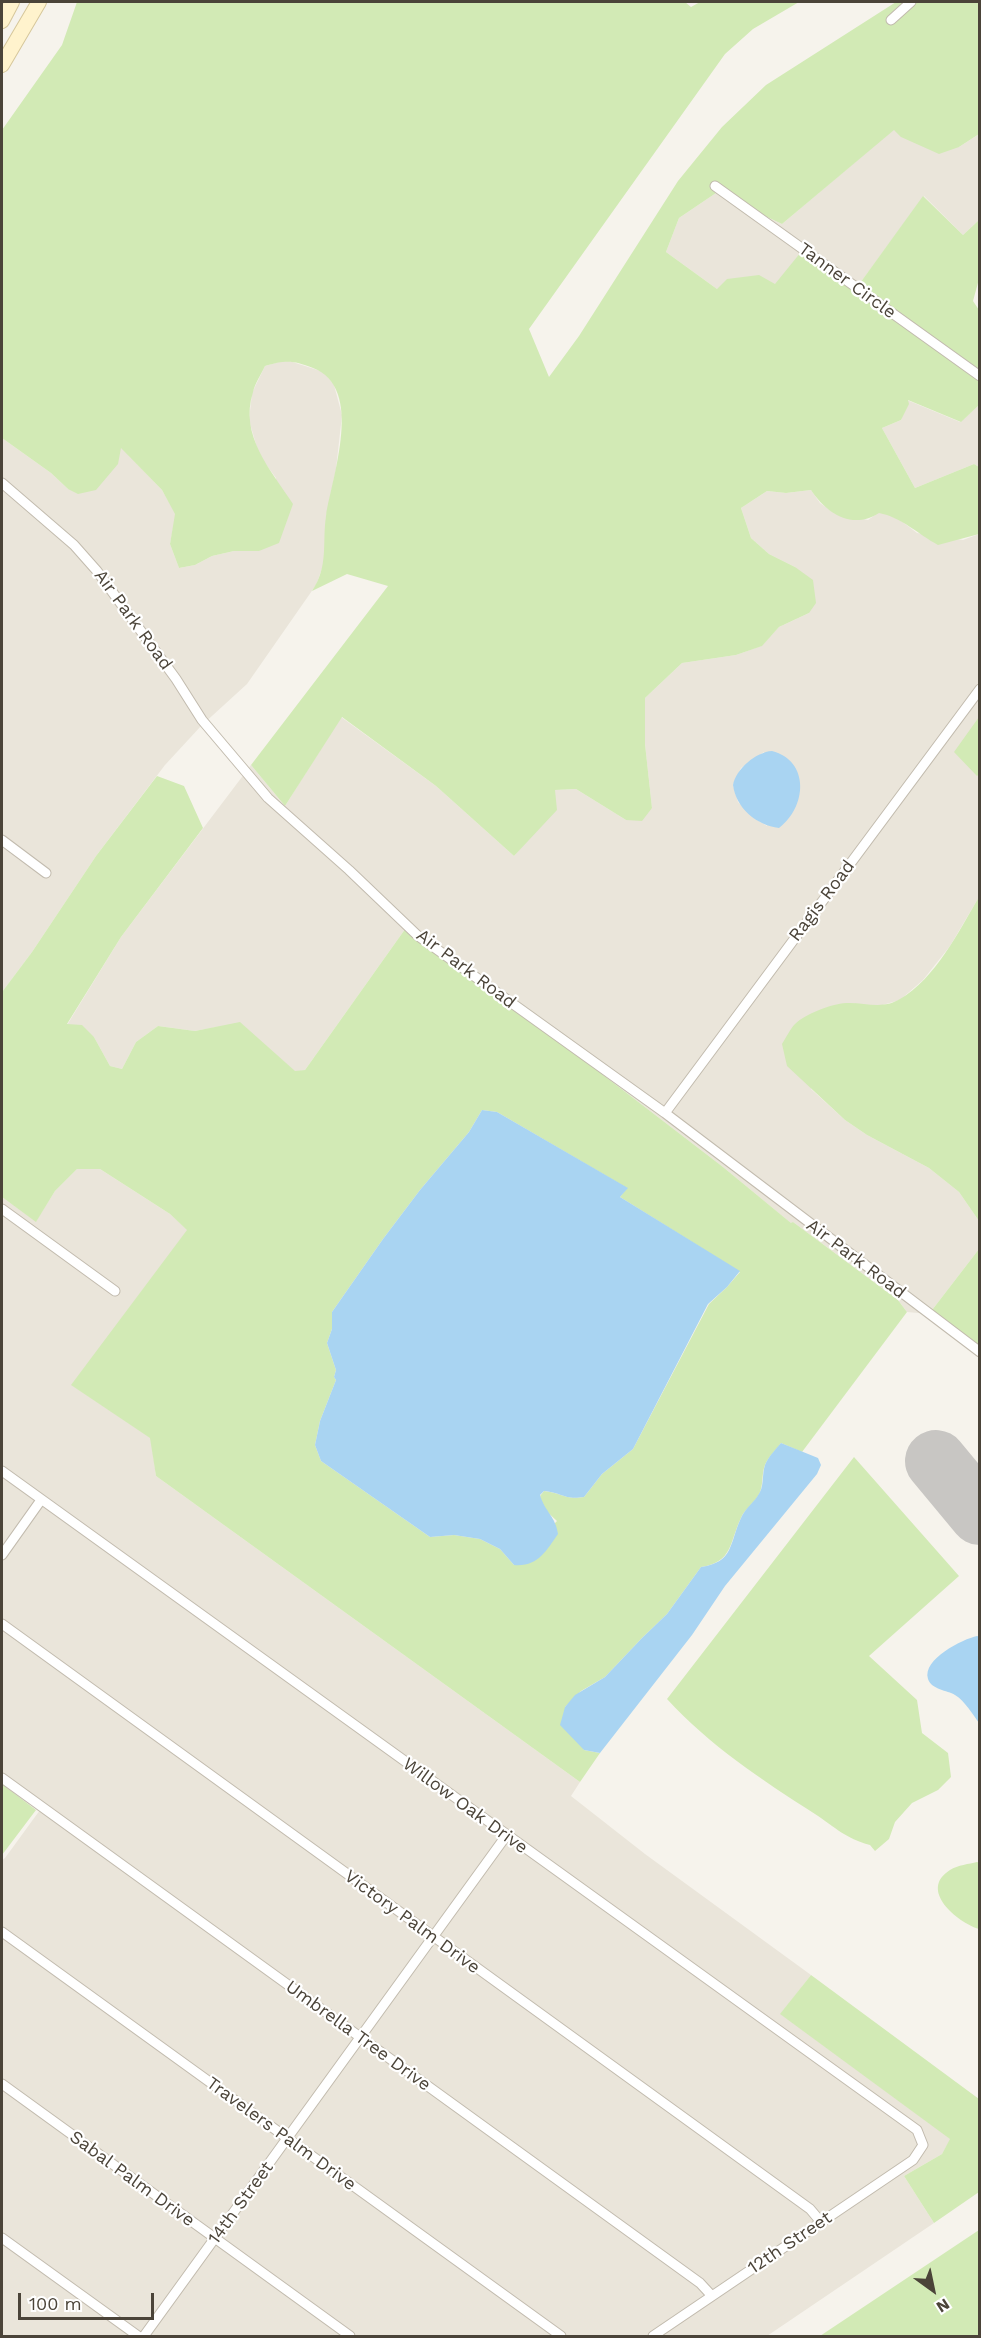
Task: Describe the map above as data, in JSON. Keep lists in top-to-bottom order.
{
  "streets": {
    "street": [
      "Tanner Circle",
      "Air Park Road",
      "Ragis Road",
      "Willow Oak Drive",
      "Victory Palm Drive",
      "Umbrella Tree Drive",
      "Travelers Palm Drive",
      "Sabal Palm Drive",
      "14th Street",
      "12th Street"
    ]
  },
  "crossings": [
    ["Air Park Road", "Ragis Road"],
    ["Willow Oak Drive", "14th Street"],
    ["Willow Oak Drive", "12th Street"],
    ["Victory Palm Drive", "14th Street"],
    ["Victory Palm Drive", "12th Street"],
    ["Umbrella Tree Drive", "14th Street"],
    ["Umbrella Tree Drive", "12th Street"],
    ["Travelers Palm Drive", "14th Street"],
    ["Sabal Palm Drive", "14th Street"]
  ],
  "scale_bar": "100 m",
  "north": "bottom right"
}
